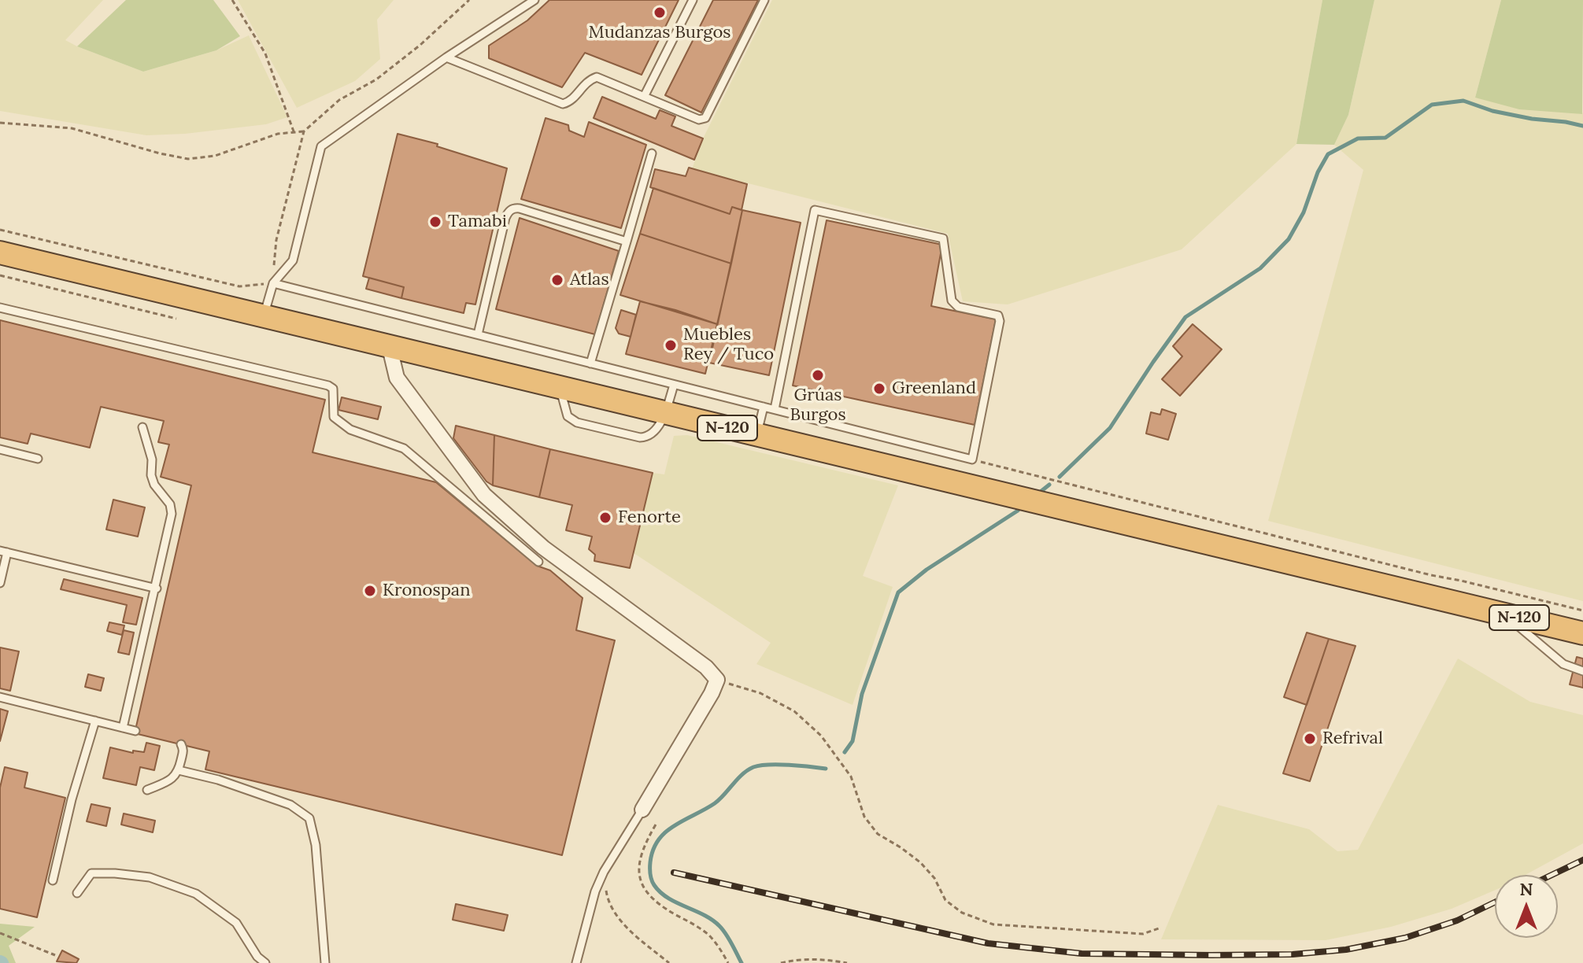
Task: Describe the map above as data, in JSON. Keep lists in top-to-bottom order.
{
  "streets": {
    "highway": ["N-120"]
  },
  "places": [
    "Mudanzas Burgos",
    "Tamabi",
    "Atlas",
    "Muebles Rey / Tuco",
    "Grúas Burgos",
    "Greenland",
    "Fenorte",
    "Kronospan",
    "Refrival"
  ],
  "north": "top"
}
